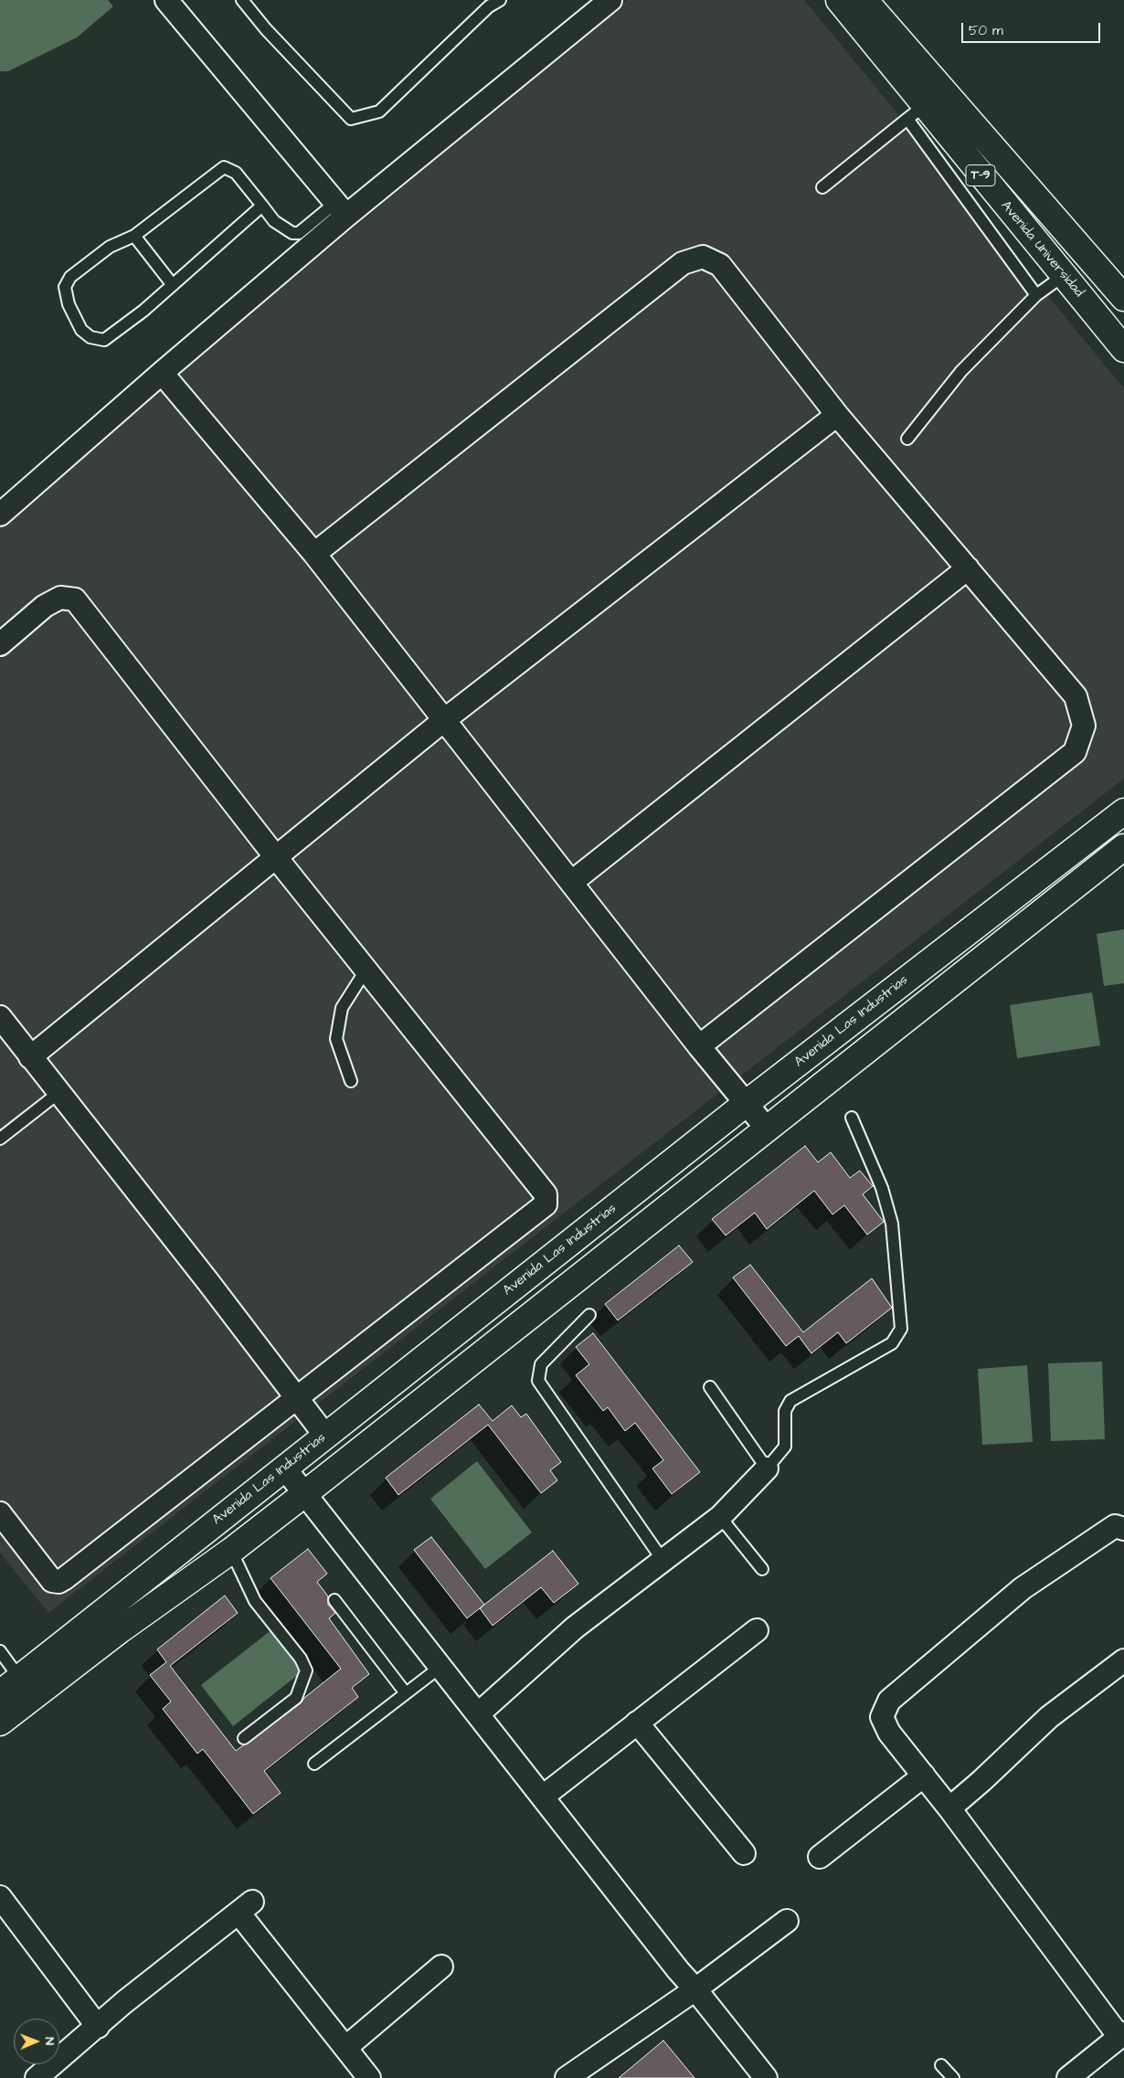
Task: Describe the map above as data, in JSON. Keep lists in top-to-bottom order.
{
  "streets": {
    "street": ["T-9", "Avenida Universidad", "Avenida Las Industrias"]
  },
  "scale_bar": "50 m",
  "north": "right"
}
